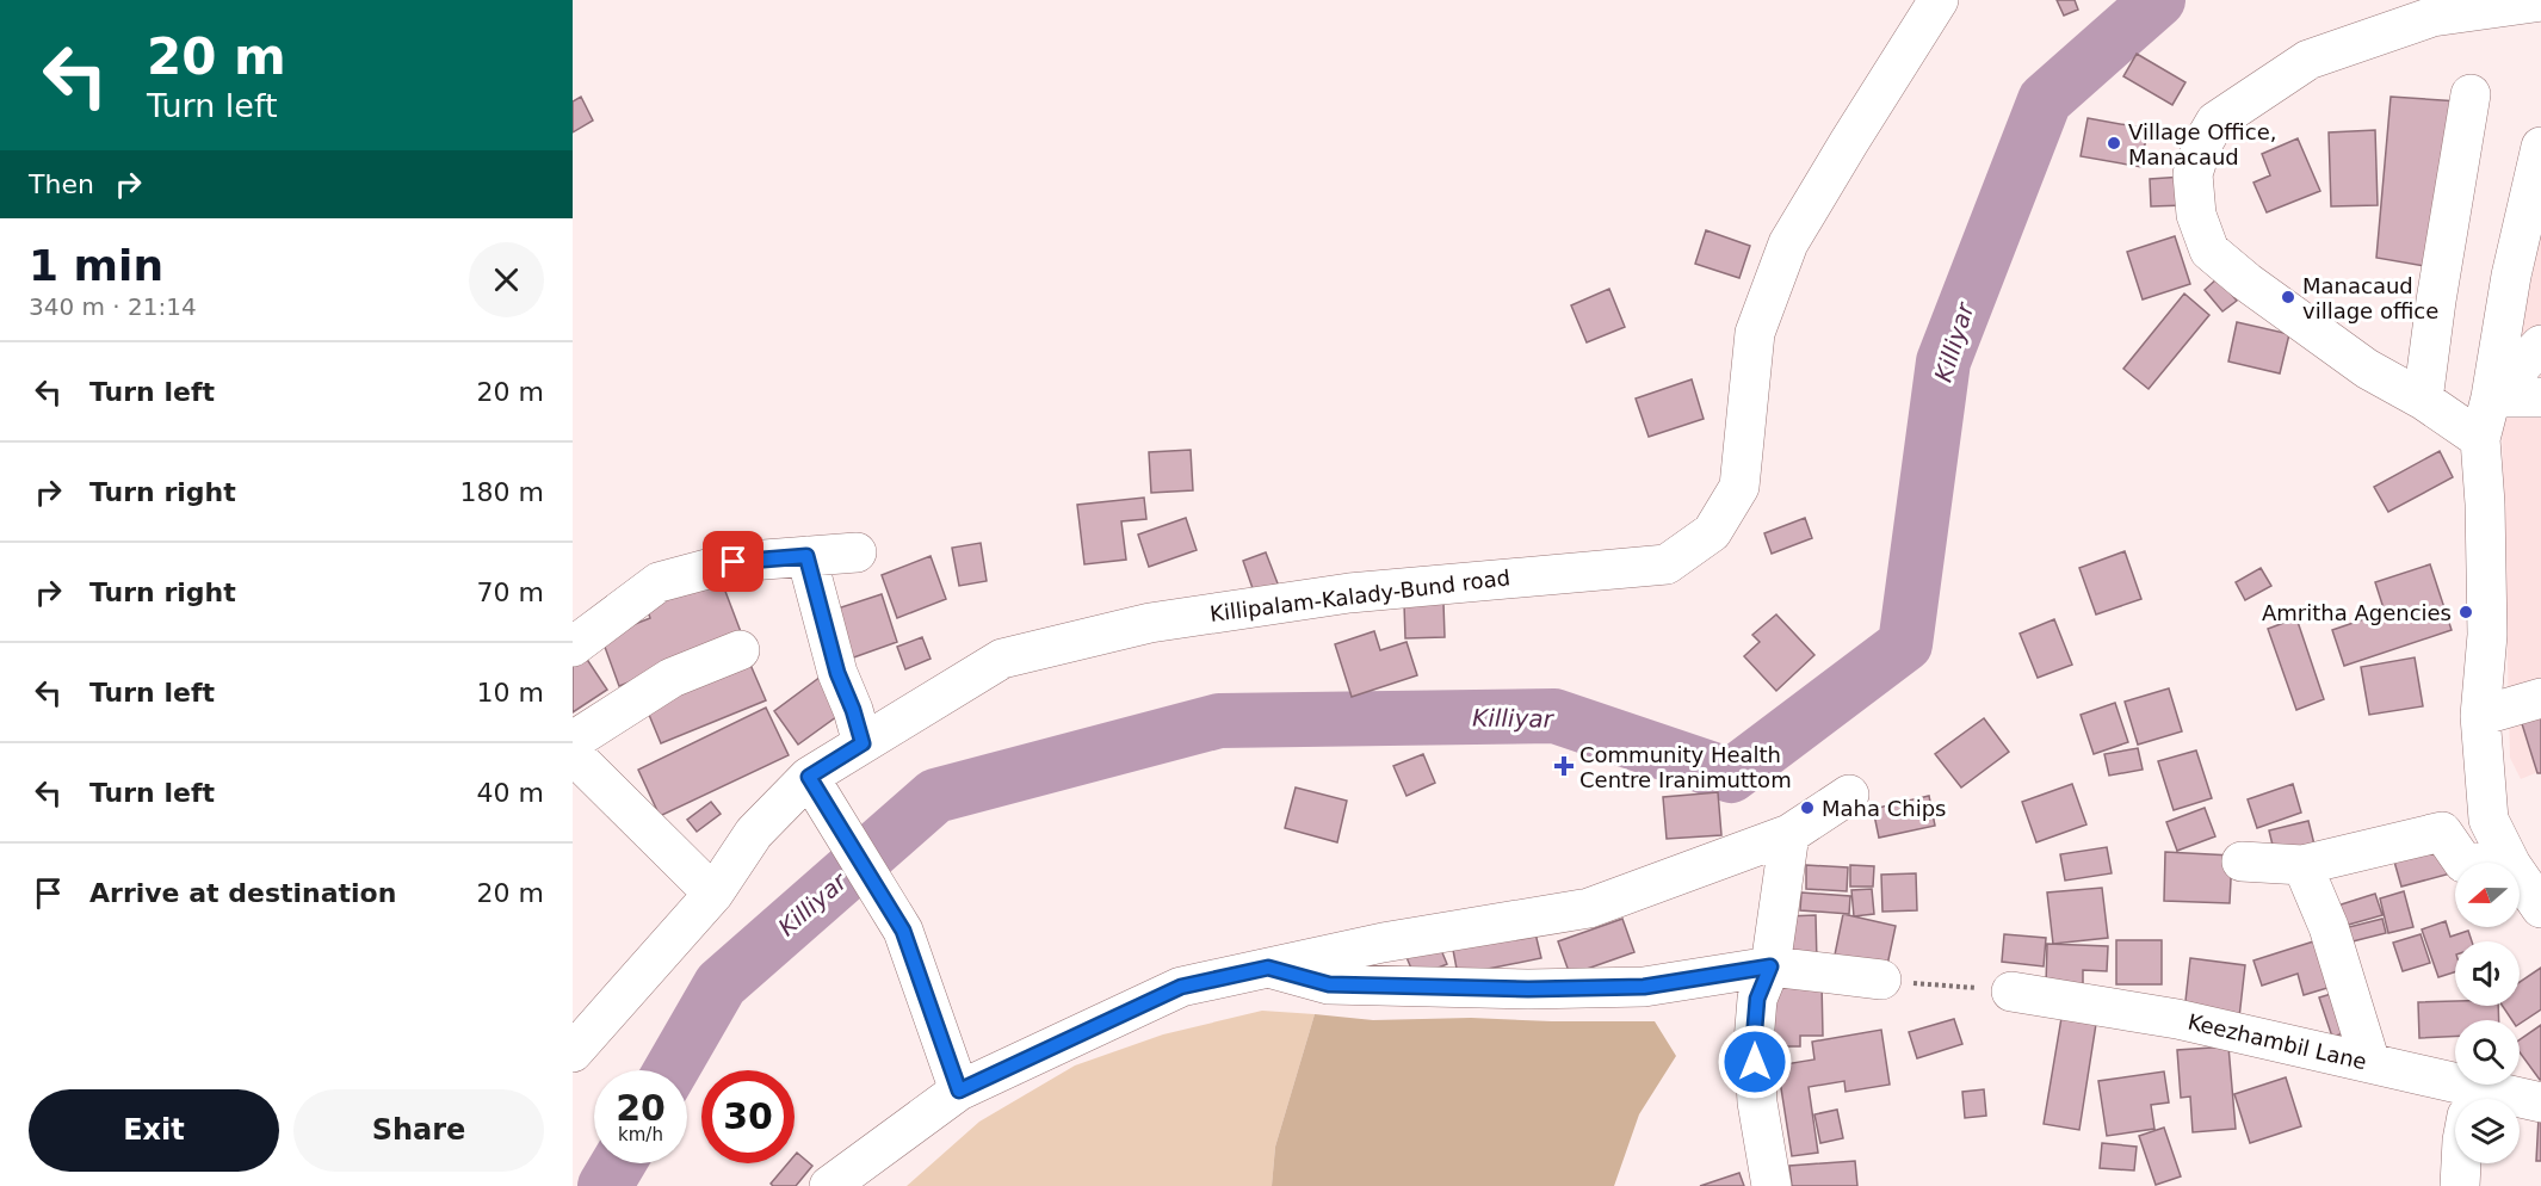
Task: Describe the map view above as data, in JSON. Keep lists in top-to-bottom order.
{
  "streets": {
    "street": ["Killipalam-Kalady-Bund road", "Keezhambil Lane"]
  },
  "water": ["Killiyar"],
  "places": {
    "other": [
      "Village Office, Manacaud",
      "Manacaud village office",
      "Amritha Agencies",
      "Maha Chips"
    ],
    "health": ["Community Health Centre Iranimuttom"]
  },
  "north": "left",
  "page": {
    "turn": ["20 m", "Turn left"],
    "then": "Then",
    "heading": ["1 min", "340 m · 21:14"],
    "list": [
      {
        "name": "Turn left",
        "value": "20 m"
      },
      {
        "name": "Turn right",
        "value": "180 m"
      },
      {
        "name": "Turn right",
        "value": "70 m"
      },
      {
        "name": "Turn left",
        "value": "10 m"
      },
      {
        "name": "Turn left",
        "value": "40 m"
      },
      {
        "name": "Arrive at destination",
        "value": "20 m"
      }
    ],
    "speed": "20 km/h",
    "limit": "30",
    "buttons": ["Exit", "Share"]
  }
}
